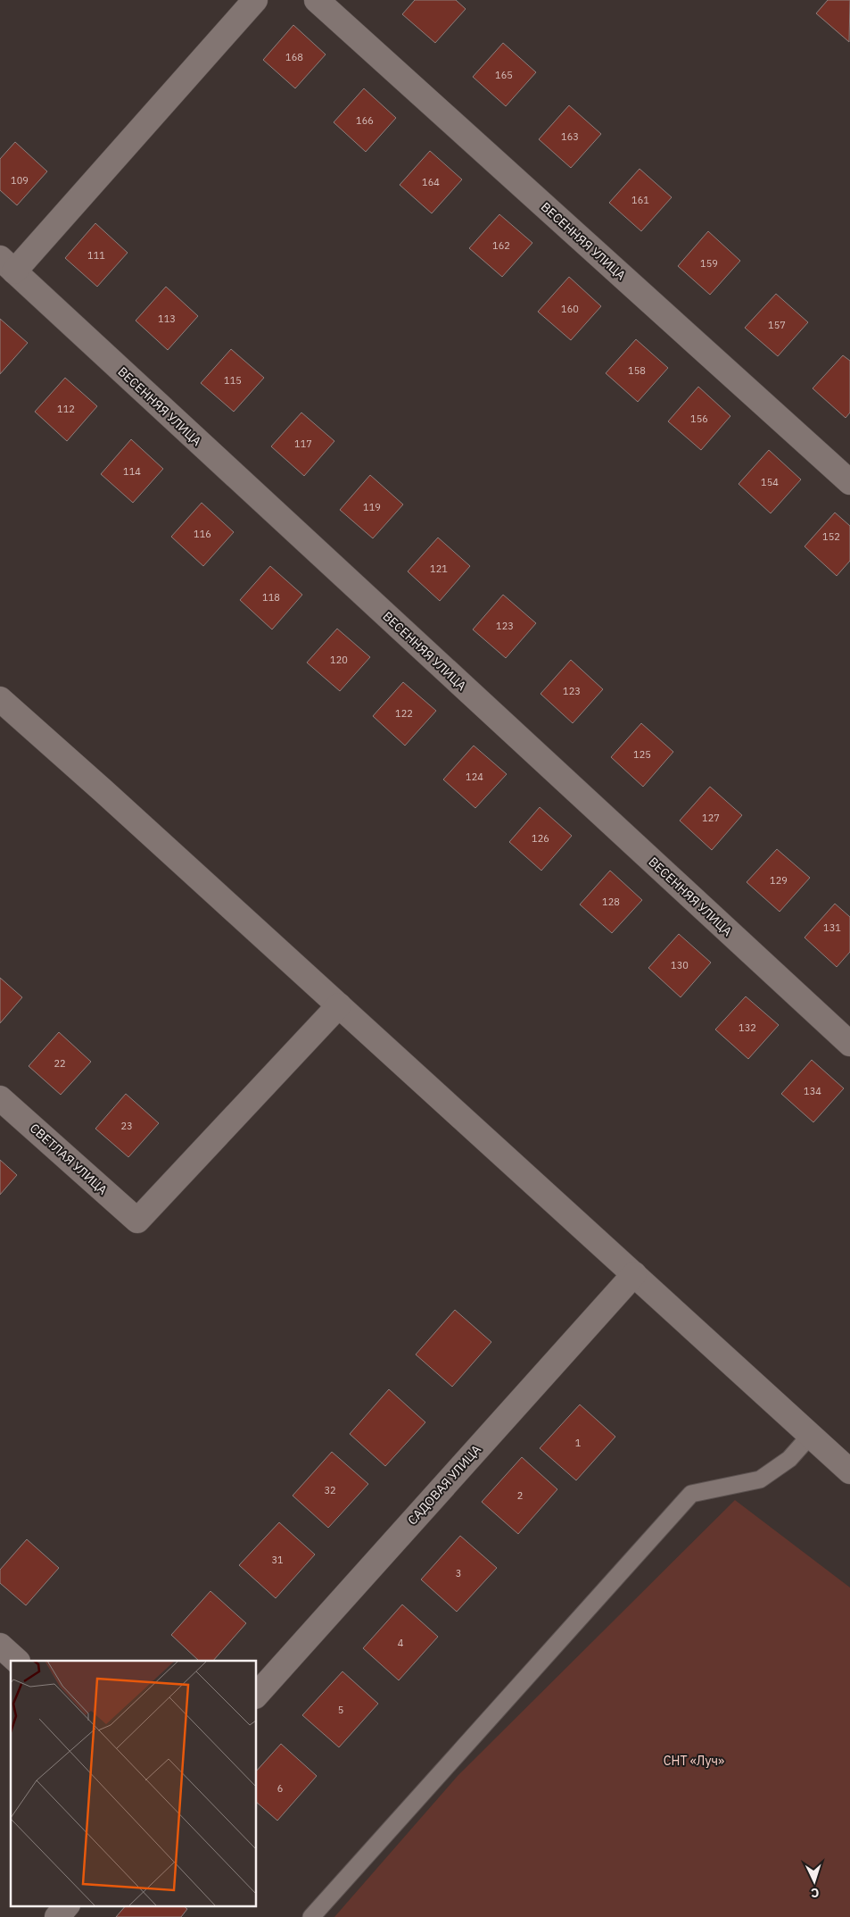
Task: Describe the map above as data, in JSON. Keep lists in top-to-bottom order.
{
  "streets": {
    "street": ["ВЕСЕННЯЯ УЛИЦА", "СВЕТЛАЯ УЛИЦА", "САДОВАЯ УЛИЦА"]
  },
  "parks": ["СНТ «Луч»"],
  "house_numbers": [
    "168",
    "165",
    "166",
    "163",
    "109",
    "164",
    "161",
    "162",
    "111",
    "159",
    "160",
    "113",
    "157",
    "158",
    "115",
    "112",
    "156",
    "117",
    "114",
    "154",
    "119",
    "116",
    "152",
    "121",
    "118",
    "123",
    "120",
    "123",
    "122",
    "125",
    "124",
    "127",
    "126",
    "129",
    "128",
    "131",
    "130",
    "132",
    "22",
    "134",
    "23",
    "1",
    "32",
    "2",
    "31",
    "3",
    "4",
    "5",
    "6"
  ],
  "north": "bottom"
}
